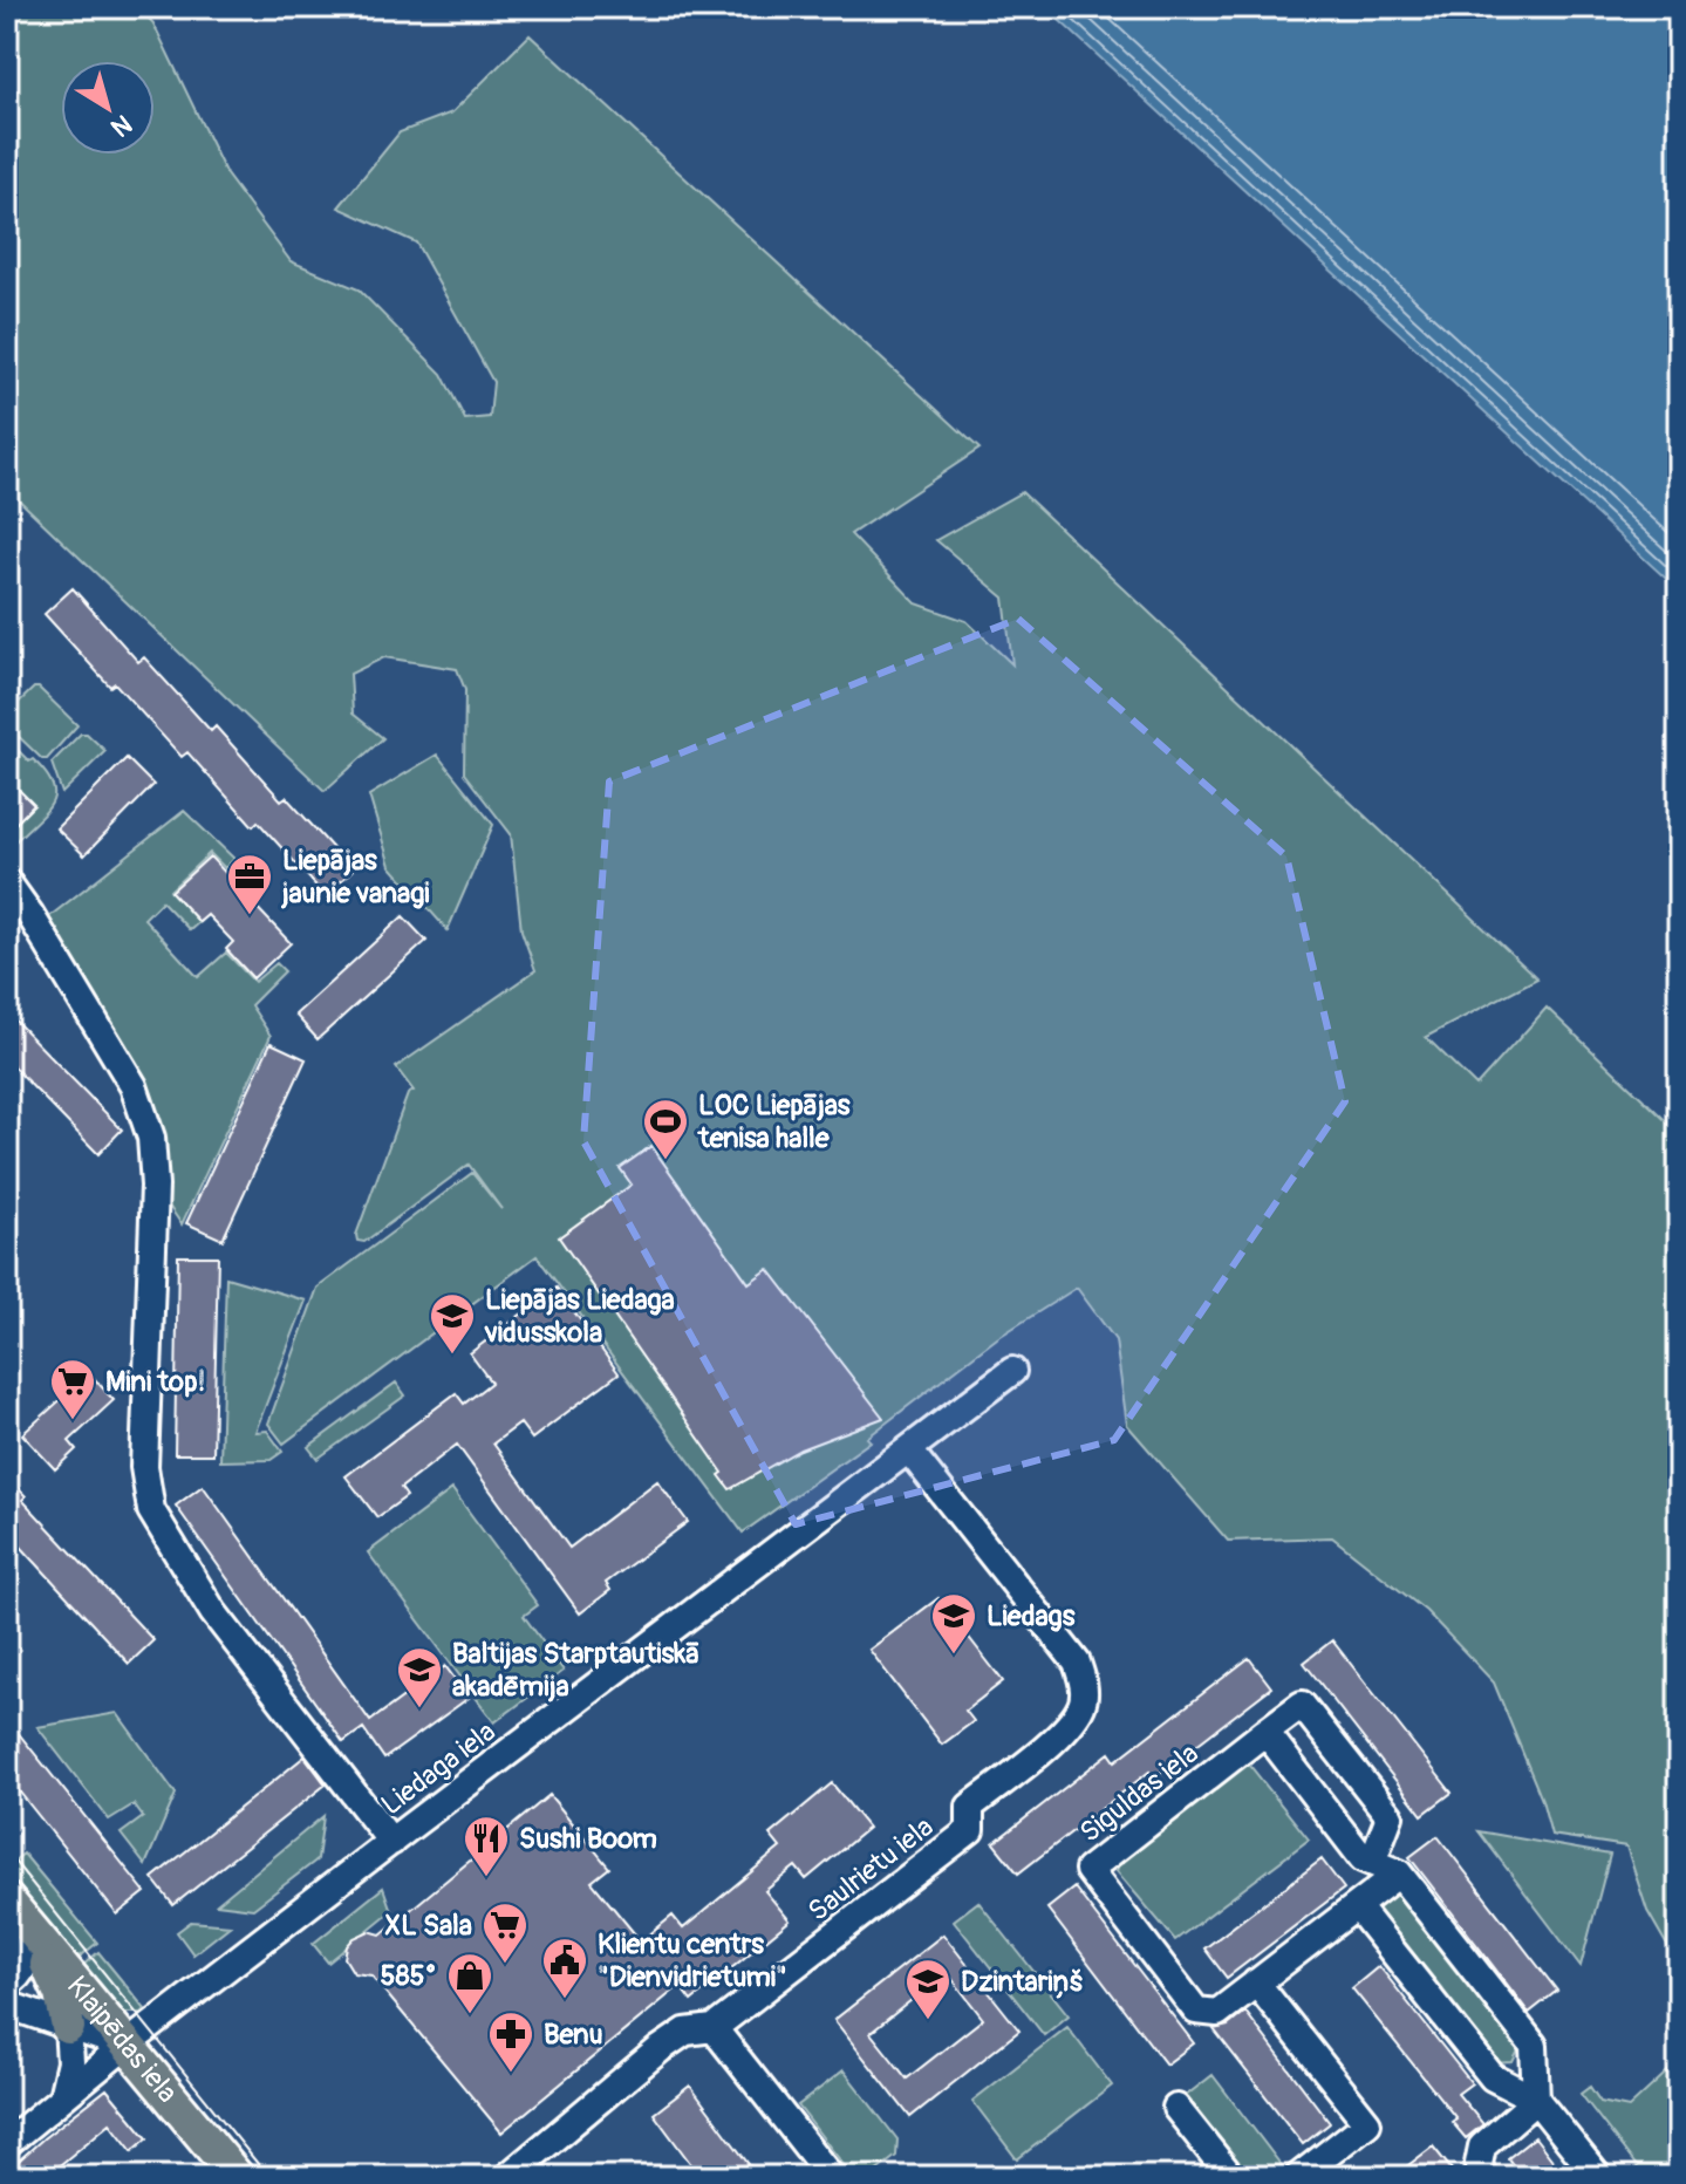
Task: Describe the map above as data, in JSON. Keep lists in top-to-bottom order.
{
  "streets": {
    "main road": ["Klaipēdas iela"],
    "street": ["Liedaga iela", "Siguldas iela", "Saulrietu iela"]
  },
  "crossings": [
    ["Liedaga iela", "Saulrietu iela"],
    ["Liedaga iela", "Klaipēdas iela"]
  ],
  "places": {
    "office": ["Liepājas jaunie vanagi"],
    "sports": ["LOC Liepājas tenisa halle"],
    "school or university": [
      "Liepājas Liedaga vidusskola",
      "Liedags",
      "Baltijas Starptautiskā akadēmija",
      "Dzintariņš"
    ],
    "supermarket": ["Mini top!", "XL Sala"],
    "restaurant": ["Sushi Boom"],
    "public building": ["Klientu centrs \"Dienvidrietumi\""],
    "shop": ["585°"],
    "pharmacy": ["Benu"]
  },
  "north": "bottom right"
}
